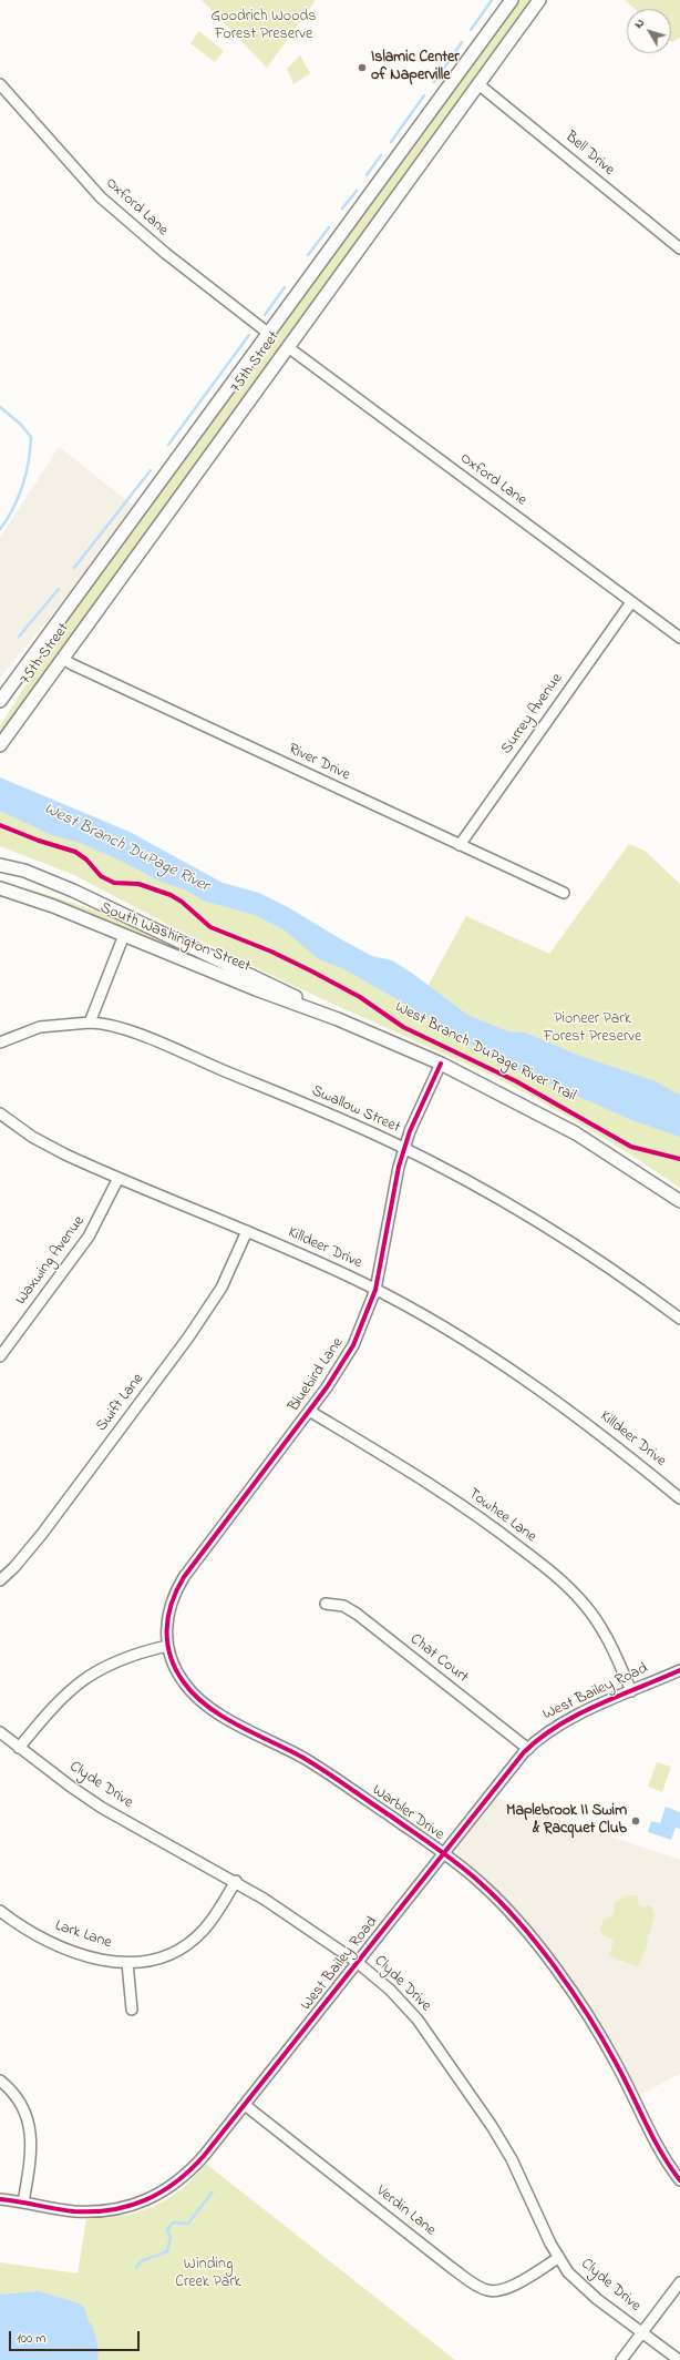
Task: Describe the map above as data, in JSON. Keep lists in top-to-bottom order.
{
  "streets": {
    "main road": ["75th Street", "South Washington Street"],
    "street": [
      "Bell Drive",
      "Oxford Lane",
      "Surrey Avenue",
      "River Drive",
      "Swallow Street",
      "Killdeer Drive",
      "Waxwing Avenue",
      "Bluebird Lane",
      "Swift Lane",
      "Towhee Lane",
      "Chat Court",
      "West Bailey Road",
      "Clyde Drive",
      "Warbler Drive",
      "Lark Lane",
      "Verdin Lane"
    ],
    "cycle path": ["West Branch DuPage River Trail"]
  },
  "crossings": [
    ["Bell Drive", "75th Street"],
    ["Oxford Lane", "75th Street"],
    ["Oxford Lane", "Surrey Avenue"],
    ["75th Street", "River Drive"],
    ["Surrey Avenue", "River Drive"],
    ["South Washington Street", "Bluebird Lane"],
    ["Swallow Street", "Bluebird Lane"],
    ["Killdeer Drive", "Waxwing Avenue"],
    ["Killdeer Drive", "Bluebird Lane"],
    ["Killdeer Drive", "Swift Lane"],
    ["Bluebird Lane", "Towhee Lane"],
    ["Bluebird Lane", "Warbler Drive"],
    ["Towhee Lane", "West Bailey Road"],
    ["Chat Court", "West Bailey Road"],
    ["West Bailey Road", "Clyde Drive"],
    ["West Bailey Road", "Warbler Drive"],
    ["West Bailey Road", "Verdin Lane"],
    ["Clyde Drive", "Lark Lane"],
    ["Clyde Drive", "Verdin Lane"]
  ],
  "water": ["West Branch DuPage River"],
  "parks": ["Goodrich Woods Forest Preserve", "Pioneer Park Forest Preserve", "Winding Creek Park"],
  "places": ["Islamic Center of Naperville", "Maplebrook II Swim & Racquet Club"],
  "scale_bar": "100 m",
  "north": "top left"
}
